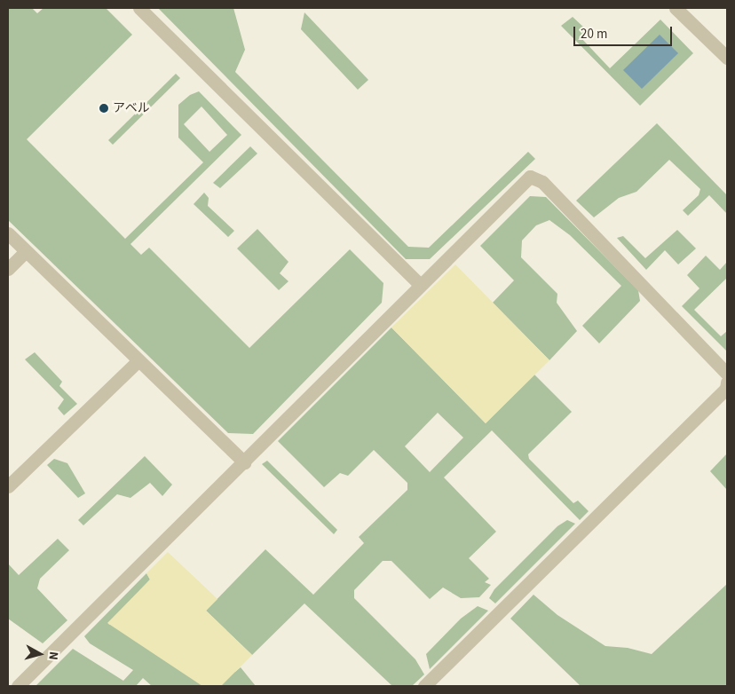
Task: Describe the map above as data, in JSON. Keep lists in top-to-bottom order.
{
  "places": ["アベル"],
  "scale_bar": "20 m",
  "north": "right"
}
